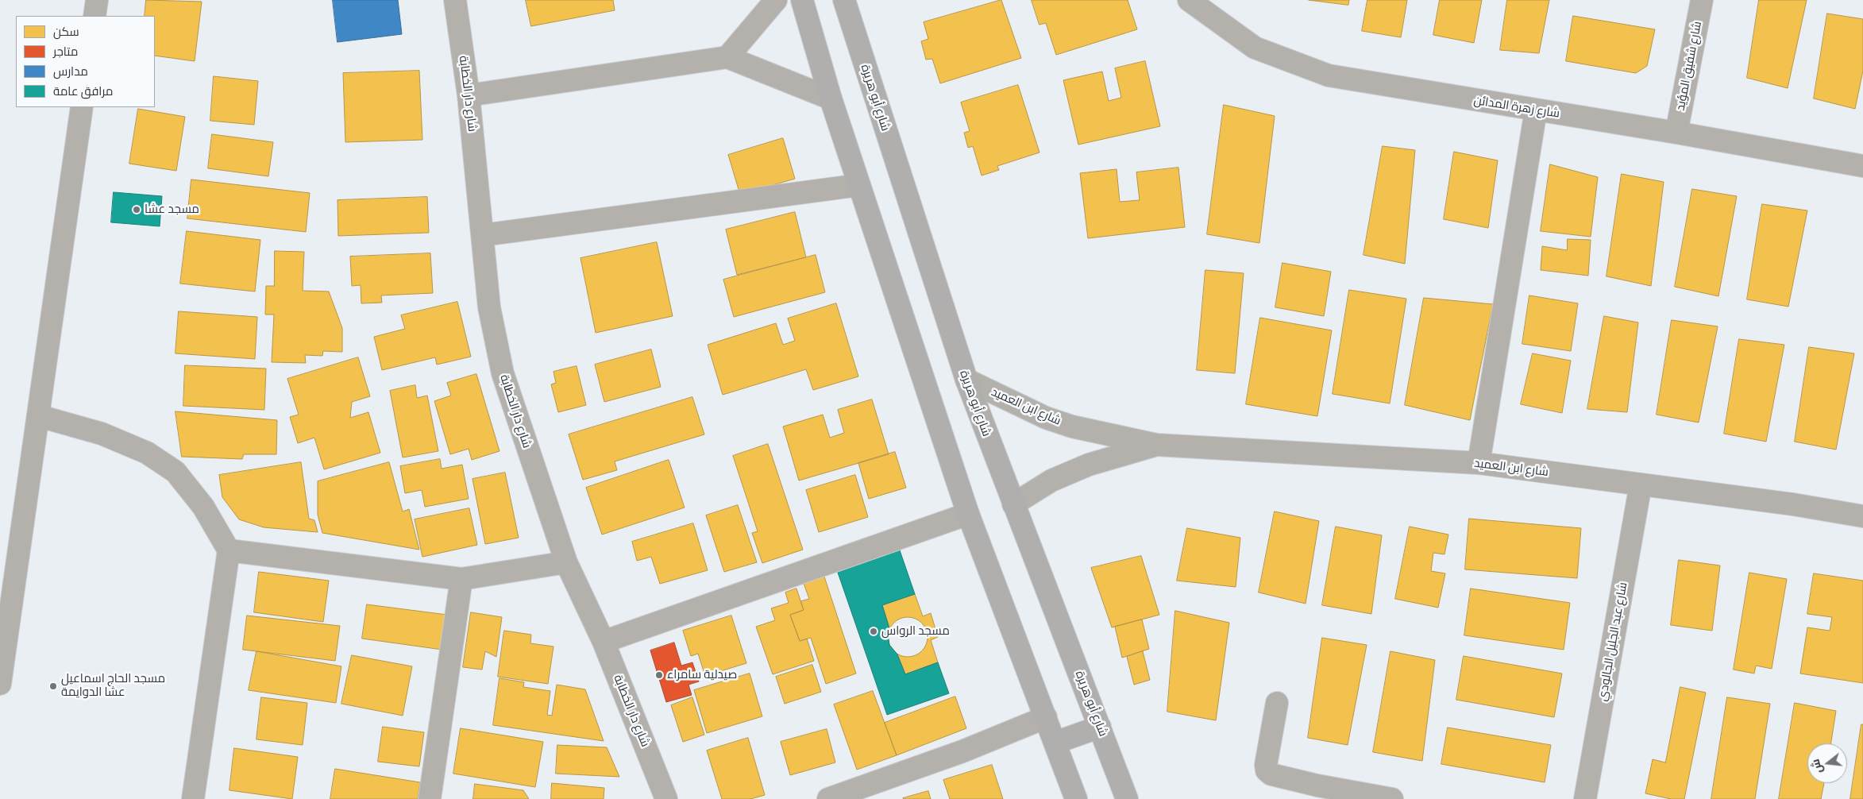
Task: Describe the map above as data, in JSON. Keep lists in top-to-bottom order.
{
  "streets": {
    "highway": ["شارع أبو هريرة"],
    "street": [
      "شارع شفيق المؤيد",
      "شارع دار الخطابة",
      "شارع زهرة المدائن",
      "شارع ابن العميد",
      "شارع عبد الجليل الجالودي"
    ]
  },
  "crossings": [
    ["شارع شفيق المؤيد", "شارع زهرة المدائن"],
    ["شارع أبو هريرة", "شارع ابن العميد"],
    ["شارع ابن العميد", "شارع عبد الجليل الجالودي"]
  ],
  "places": [
    "مسجد عشا",
    "مسجد الرواس",
    "صيدلية سامراء",
    "مسجد الحاج اسماعيل عشا الدوايمة"
  ],
  "legend": [
    "سكن",
    "متاجر",
    "مدارس",
    "مرافق عامة"
  ],
  "north": "left"
}
